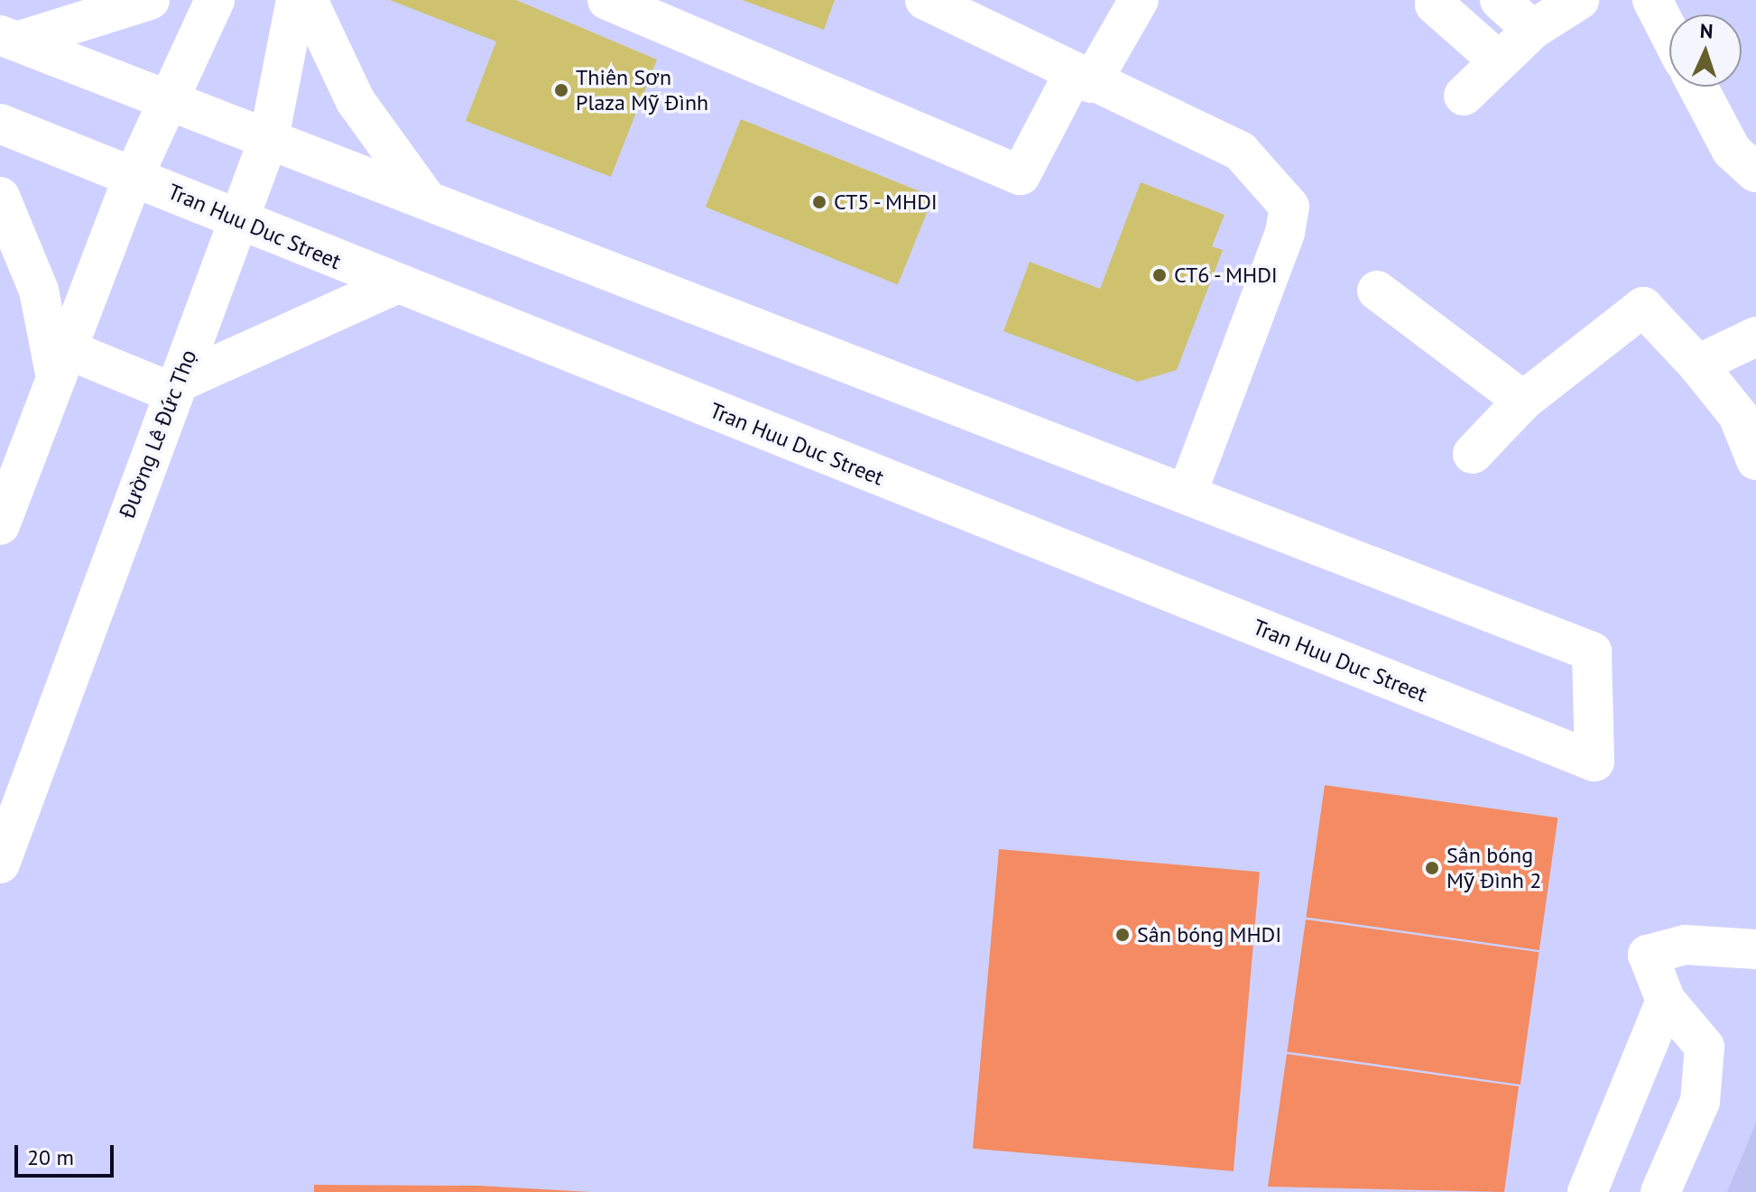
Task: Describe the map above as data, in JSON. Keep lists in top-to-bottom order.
{
  "streets": {
    "main road": ["Tran Huu Duc Street", "Đường Lê Đức Thọ"]
  },
  "crossings": [
    ["Tran Huu Duc Street", "Đường Lê Đức Thọ"]
  ],
  "places": [
    "Thiên Sơn Plaza Mỹ Đình",
    "CT5 - MHDI",
    "CT6 - MHDI",
    "Sân bóng Mỹ Đình 2",
    "Sân bóng MHDI"
  ],
  "scale_bar": "20 m",
  "north": "top"
}
